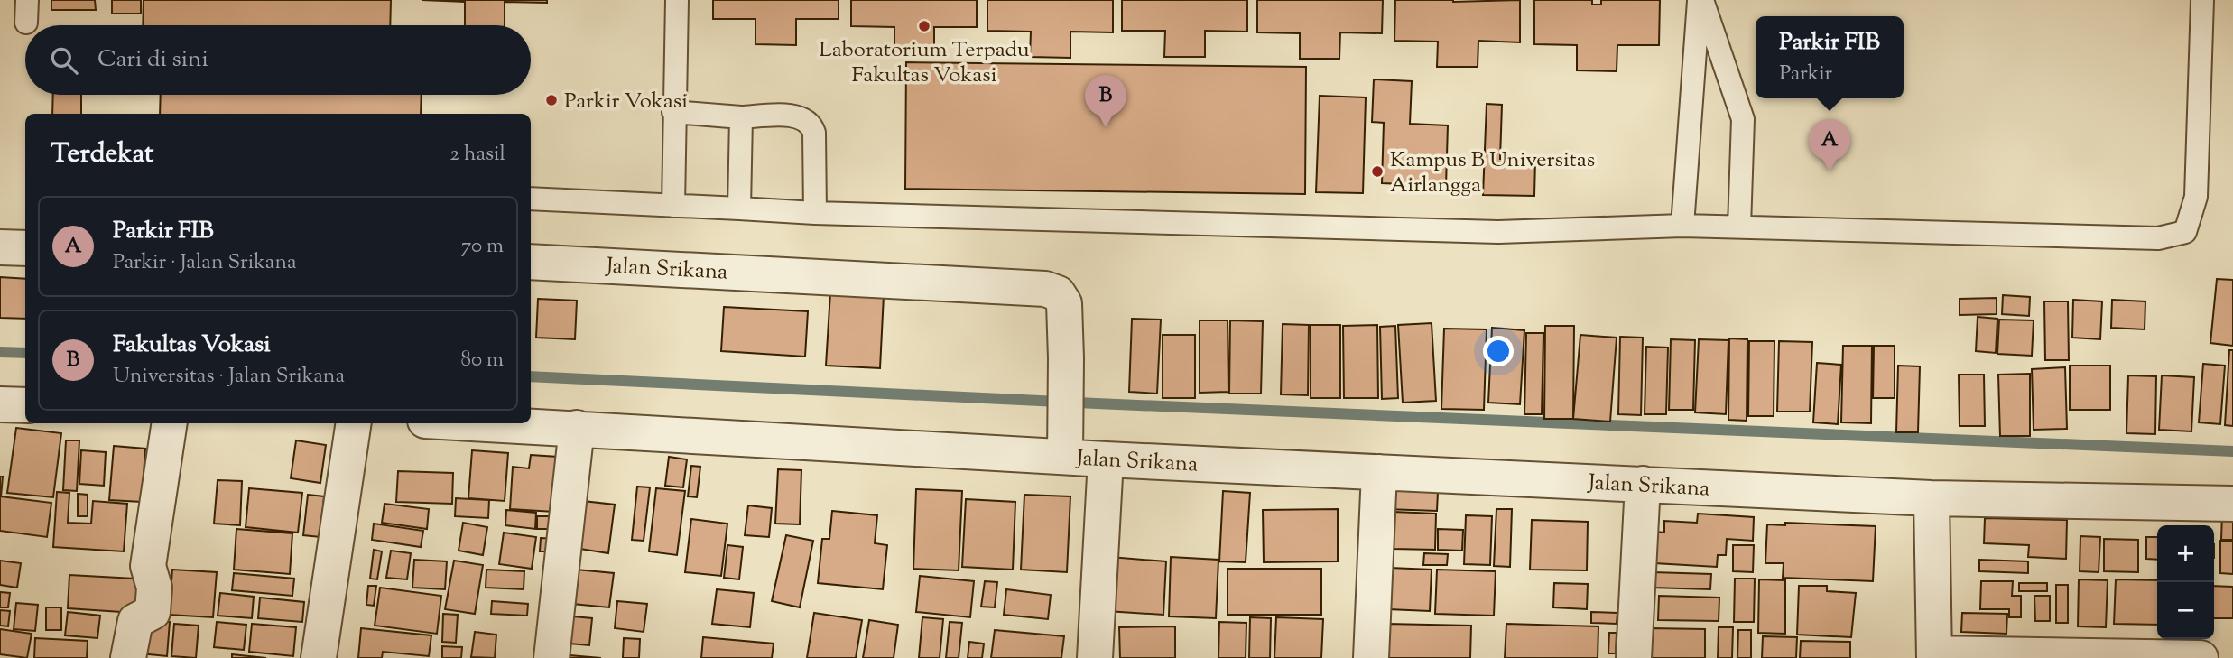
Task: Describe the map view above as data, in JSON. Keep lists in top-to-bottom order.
{
  "streets": {
    "street": ["Jalan Srikana"]
  },
  "places": ["Laboratorium Terpadu Fakultas Vokasi", "Parkir Vokasi", "Kampus B Universitas Airlangga"],
  "page": {
    "popup": ["Parkir FIB", "Parkir"],
    "search": "Cari di sini",
    "pins": ["B", "A"],
    "heading": ["Terdekat", "2 hasil"],
    "list": [
      {
        "mark": "A",
        "name": "Parkir FIB",
        "note": "Parkir · Jalan Srikana",
        "value": "70 m"
      },
      {
        "mark": "B",
        "name": "Fakultas Vokasi",
        "note": "Universitas · Jalan Srikana",
        "value": "80 m"
      }
    ],
    "map_buttons": ["+", "−"]
  }
}
